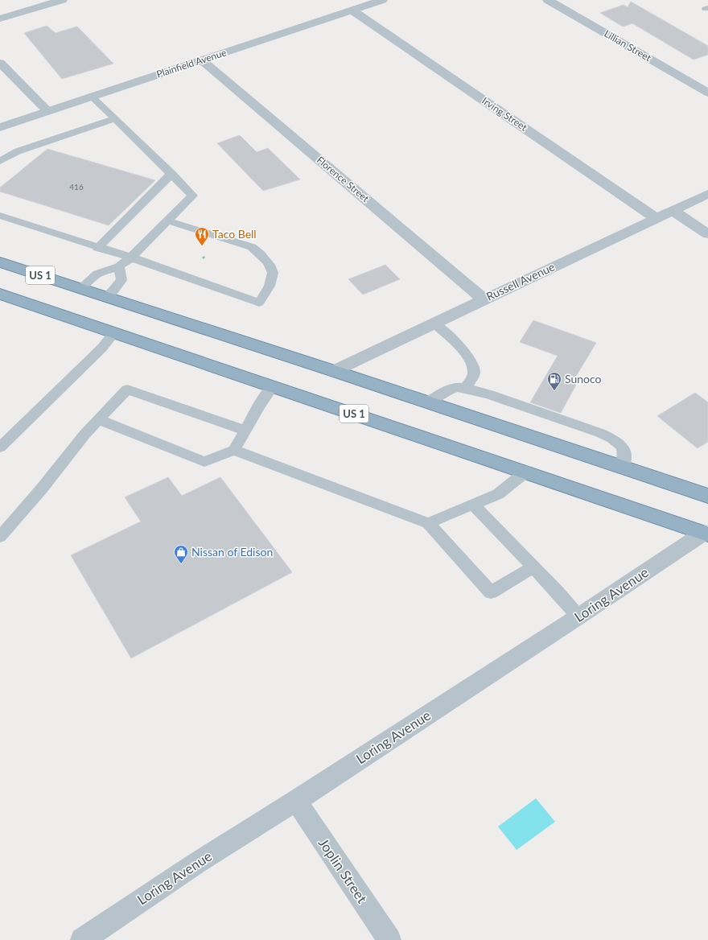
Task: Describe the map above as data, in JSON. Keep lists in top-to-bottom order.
{
  "streets": {
    "highway": ["US 1"],
    "street": [
      "Lillian Street",
      "Plainfield Avenue",
      "Irving Street",
      "Florence Street",
      "Russell Avenue",
      "Loring Avenue",
      "Joplin Street"
    ]
  },
  "crossings": [
    ["Plainfield Avenue", "Irving Street"],
    ["Plainfield Avenue", "Florence Street"],
    ["Irving Street", "Russell Avenue"],
    ["Florence Street", "Russell Avenue"],
    ["US 1", "Russell Avenue"],
    ["US 1", "Loring Avenue"],
    ["Loring Avenue", "Joplin Street"]
  ],
  "places": {
    "restaurant": ["Taco Bell"],
    "fuel station": ["Sunoco"],
    "shop": ["Nissan of Edison"]
  },
  "house_numbers": ["416"]
}
